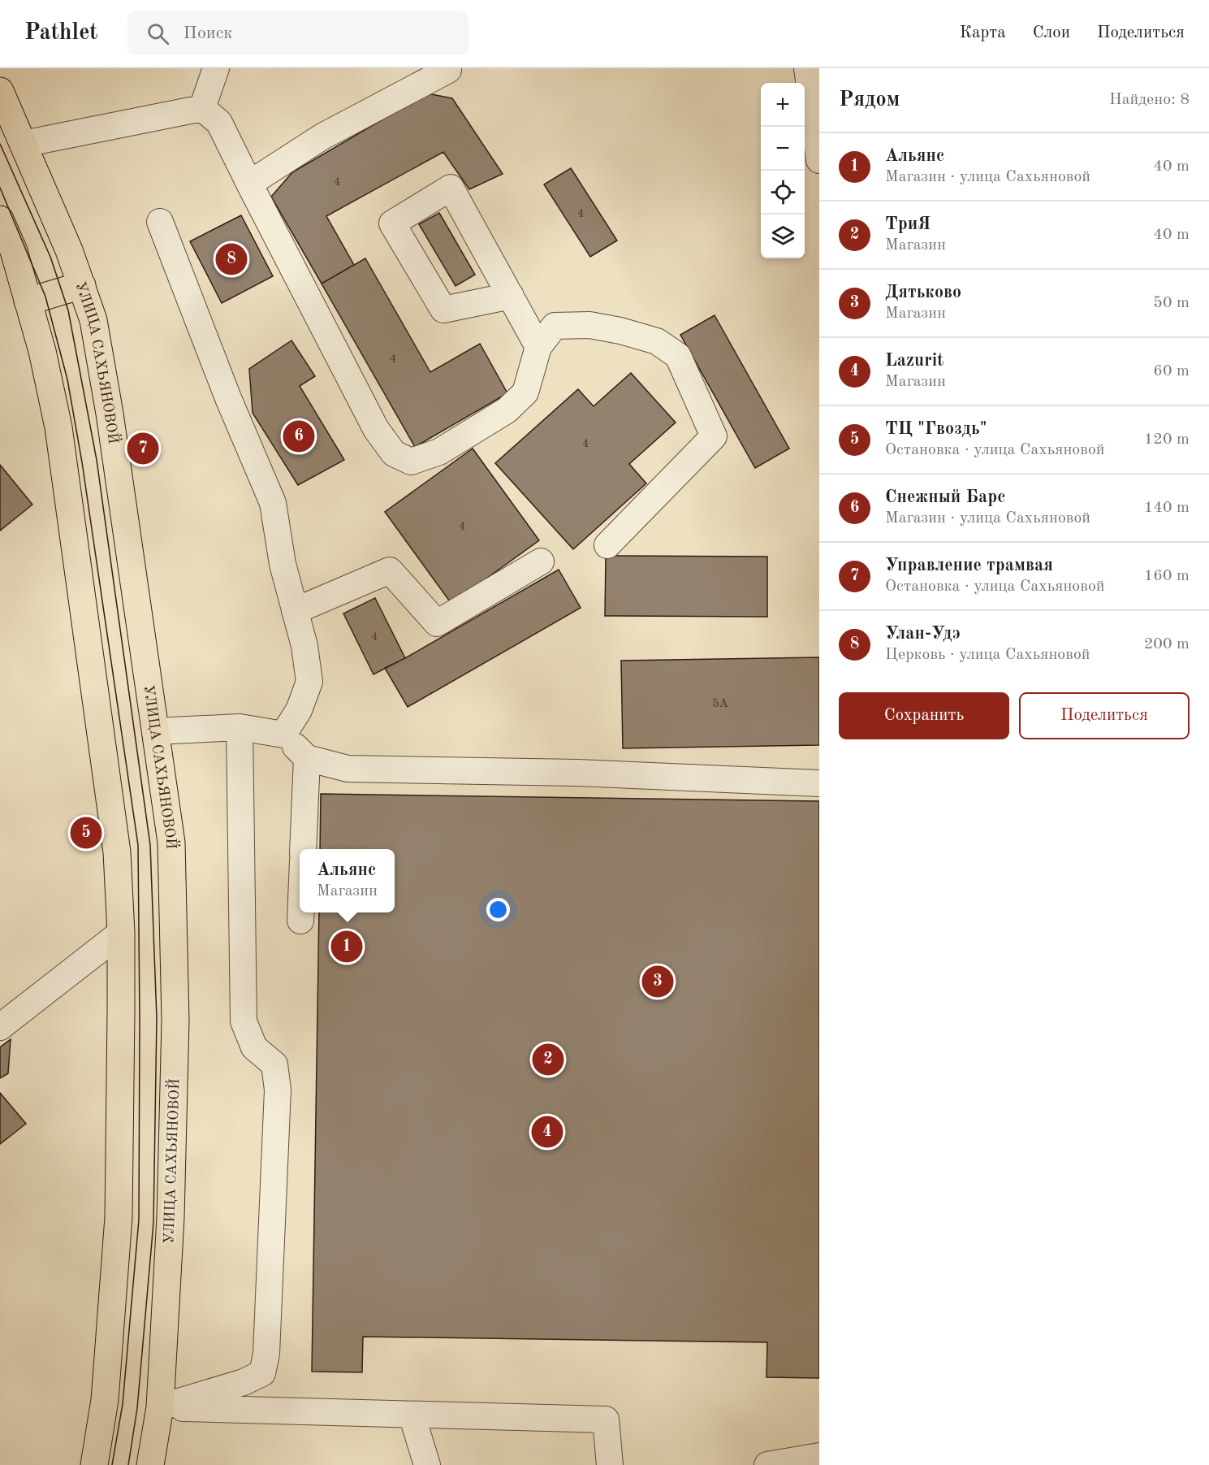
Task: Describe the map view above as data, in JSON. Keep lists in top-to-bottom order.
{
  "streets": {
    "main road": ["УЛИЦА САХЬЯНОВОЙ"]
  },
  "house_numbers": [
    "4",
    "4",
    "4",
    "4",
    "4",
    "4",
    "5А"
  ],
  "page": {
    "header": "Pathlet",
    "search": "Поиск",
    "nav": ["Карта", "Слои", "Поделиться"],
    "heading": ["Рядом", "Найдено: 8"],
    "map_buttons": ["+", "−"],
    "list": [
      {
        "mark": "1",
        "name": "Альянс",
        "note": "Магазин · улица Сахьяновой",
        "value": "40 m"
      },
      {
        "mark": "2",
        "name": "ТриЯ",
        "note": "Магазин",
        "value": "40 m"
      },
      {
        "mark": "3",
        "name": "Дятьково",
        "note": "Магазин",
        "value": "50 m"
      },
      {
        "mark": "4",
        "name": "Lazurit",
        "note": "Магазин",
        "value": "60 m"
      },
      {
        "mark": "5",
        "name": "ТЦ \"Гвоздь\"",
        "note": "Остановка · улица Сахьяновой",
        "value": "120 m"
      },
      {
        "mark": "6",
        "name": "Снежный Барс",
        "note": "Магазин · улица Сахьяновой",
        "value": "140 m"
      },
      {
        "mark": "7",
        "name": "Управление трамвая",
        "note": "Остановка · улица Сахьяновой",
        "value": "160 m"
      },
      {
        "mark": "8",
        "name": "Улан-Удэ",
        "note": "Церковь · улица Сахьяновой",
        "value": "200 m"
      }
    ],
    "pins": [
      "8",
      "6",
      "7",
      "5",
      "1",
      "3",
      "2",
      "4"
    ],
    "buttons": ["Сохранить", "Поделиться"],
    "popup": ["Альянс", "Магазин"]
  }
}
